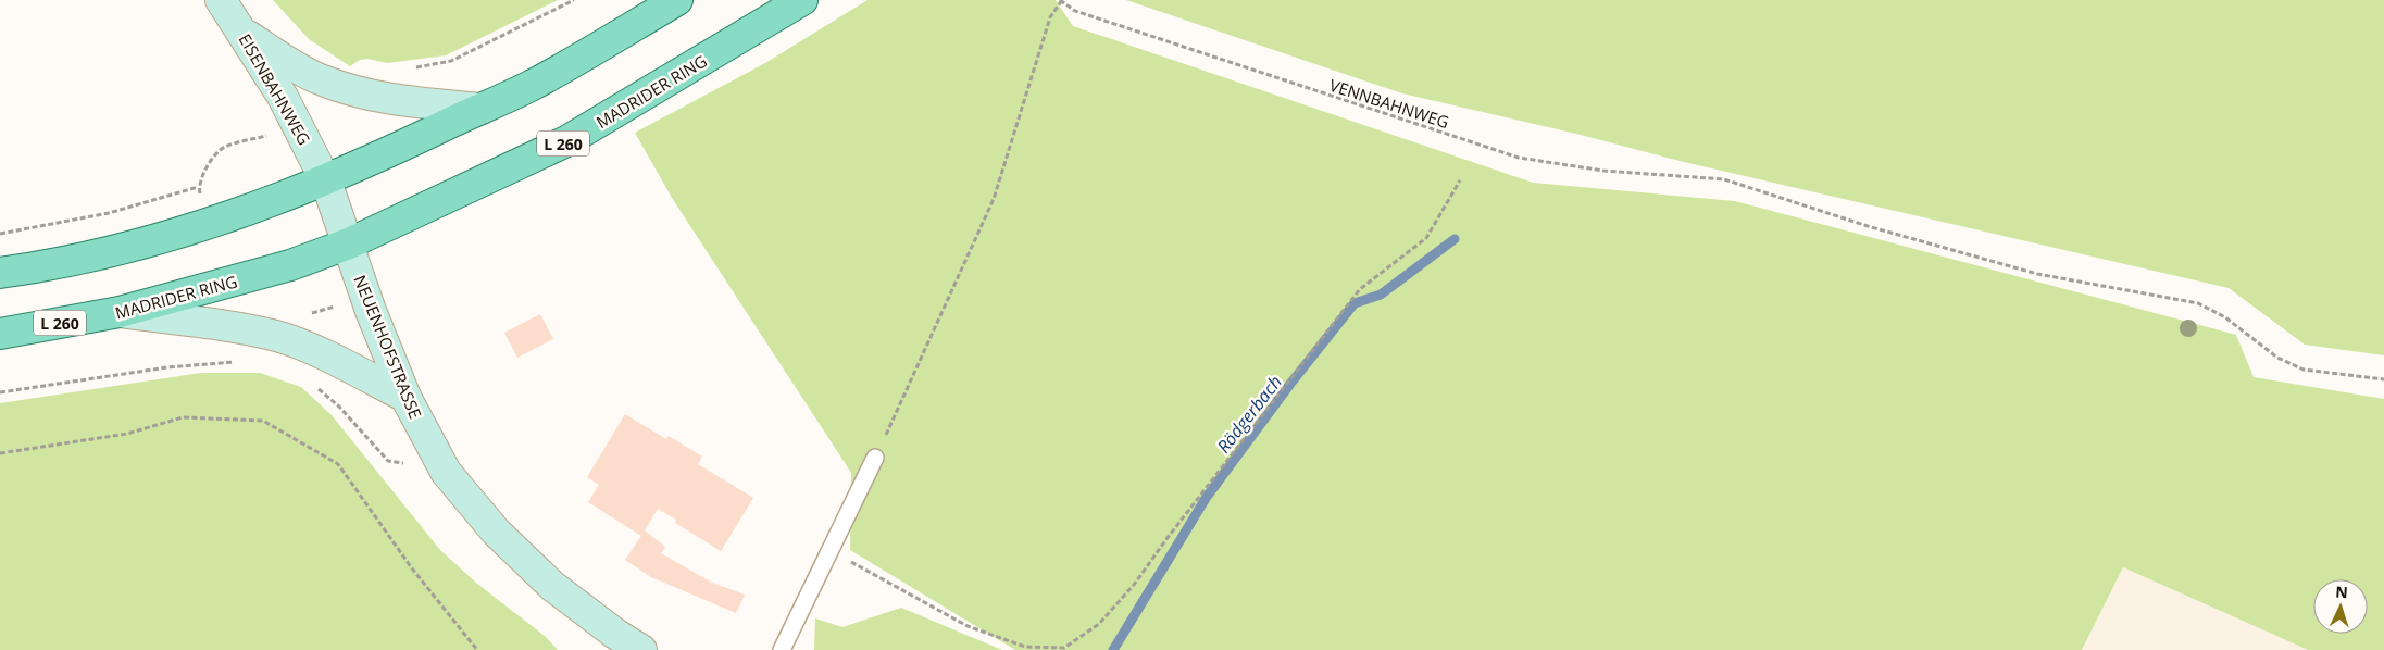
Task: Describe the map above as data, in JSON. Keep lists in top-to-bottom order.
{
  "streets": {
    "main road": ["MADRIDER RING", "L 260"],
    "street": ["EISENBAHNWEG", "NEUENHOFSTRASSE"],
    "path": ["VENNBAHNWEG"]
  },
  "crossings": [
    ["MADRIDER RING", "NEUENHOFSTRASSE"]
  ],
  "water": ["Rödgerbach"],
  "north": "top"
}
